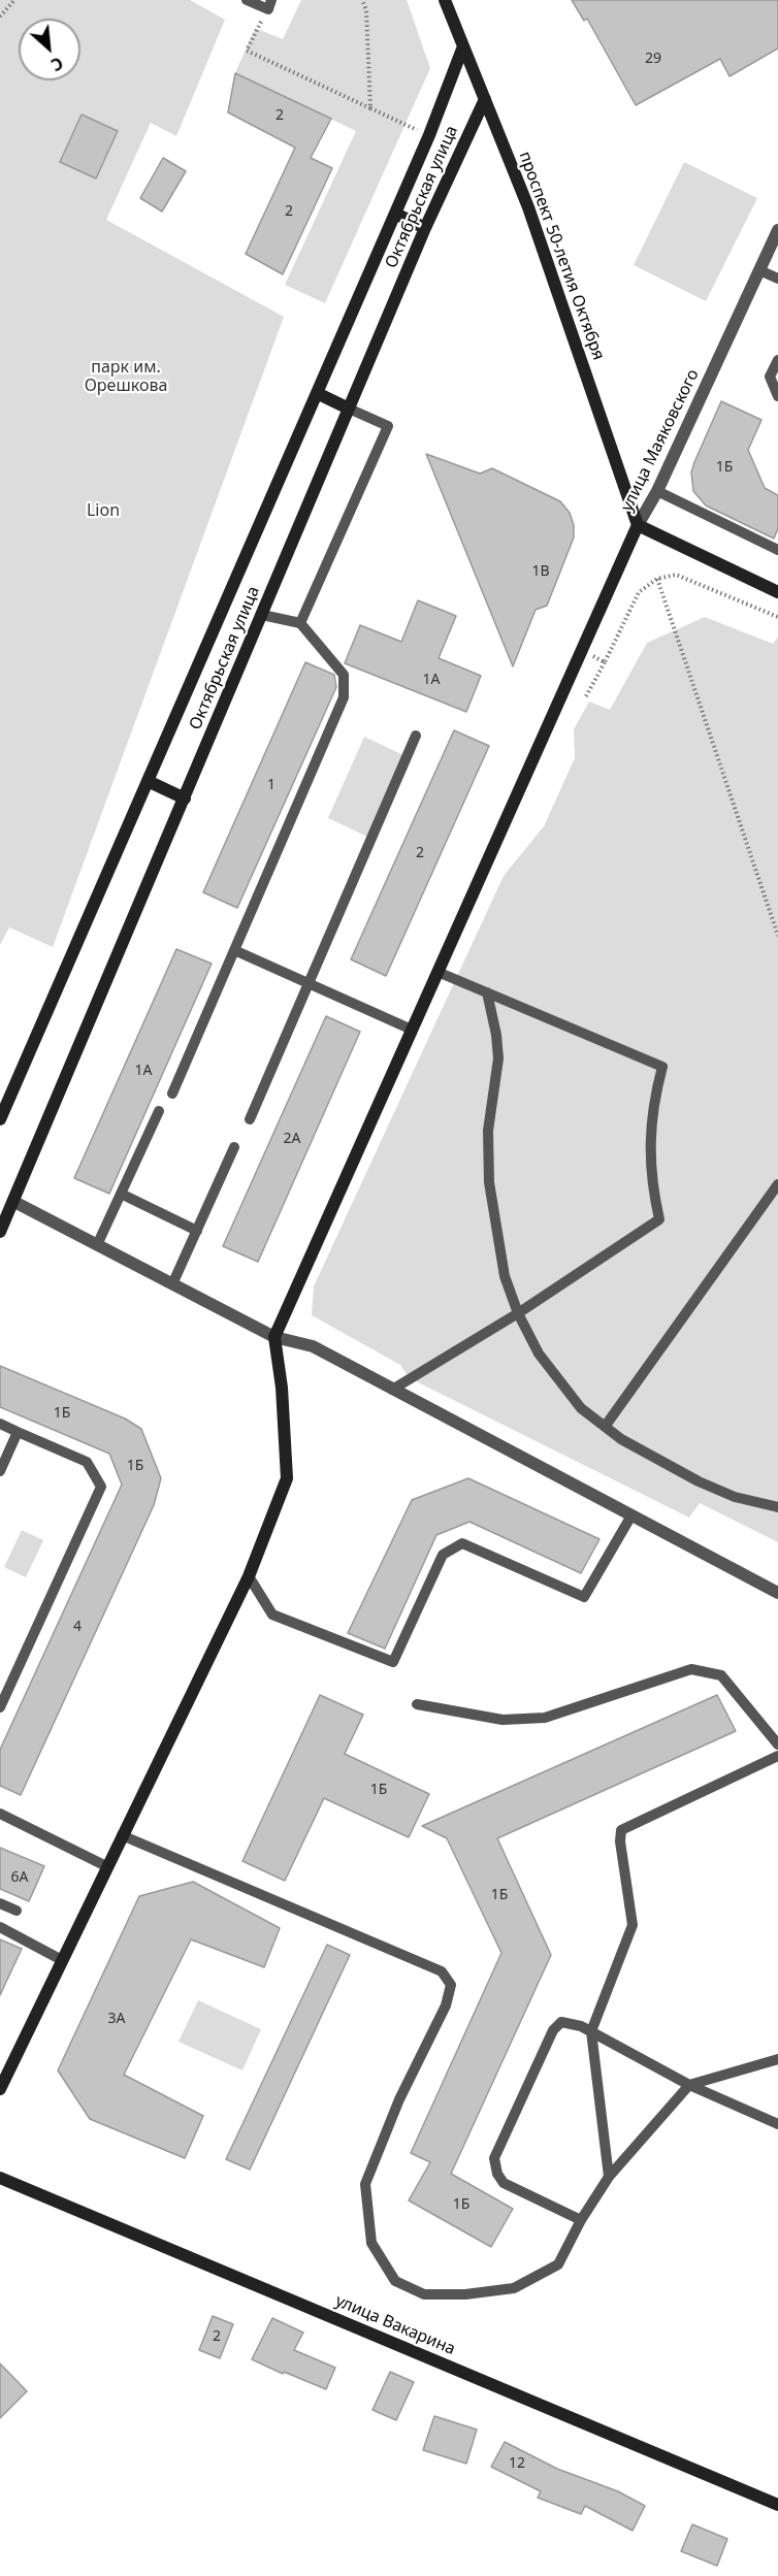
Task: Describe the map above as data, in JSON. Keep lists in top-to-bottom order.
{
  "streets": {
    "street": [
      "Октябрьская улица",
      "проспект 50-летия Октября",
      "улица Маяковского",
      "улица Вакарина"
    ]
  },
  "crossings": [
    ["Октябрьская улица", "проспект 50-летия Октября"],
    ["проспект 50-летия Октября", "улица Маяковского"]
  ],
  "parks": ["парк им. Орешкова", "Lion"],
  "house_numbers": [
    "29",
    "2",
    "2",
    "1Б",
    "1В",
    "1А",
    "1",
    "2",
    "1А",
    "2А",
    "1Б",
    "1Б",
    "4",
    "1Б",
    "6А",
    "1Б",
    "3А",
    "1Б",
    "2",
    "12"
  ],
  "north": "bottom right"
}
